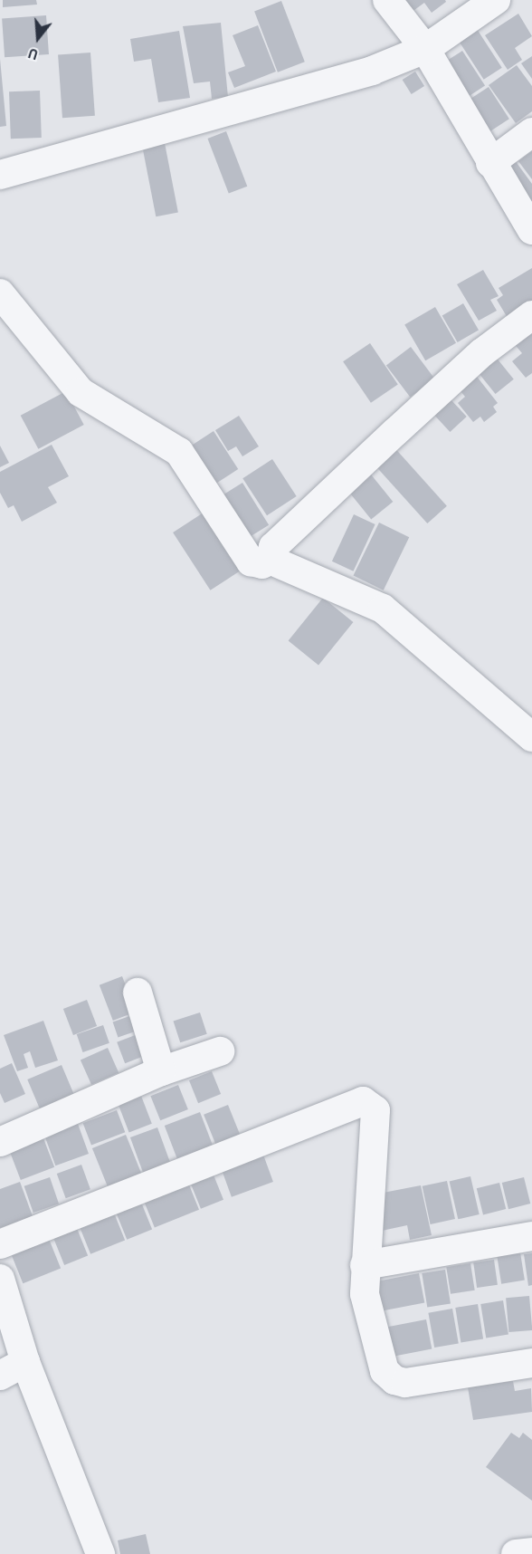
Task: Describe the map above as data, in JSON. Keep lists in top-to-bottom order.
{
  "north": "bottom"
}
